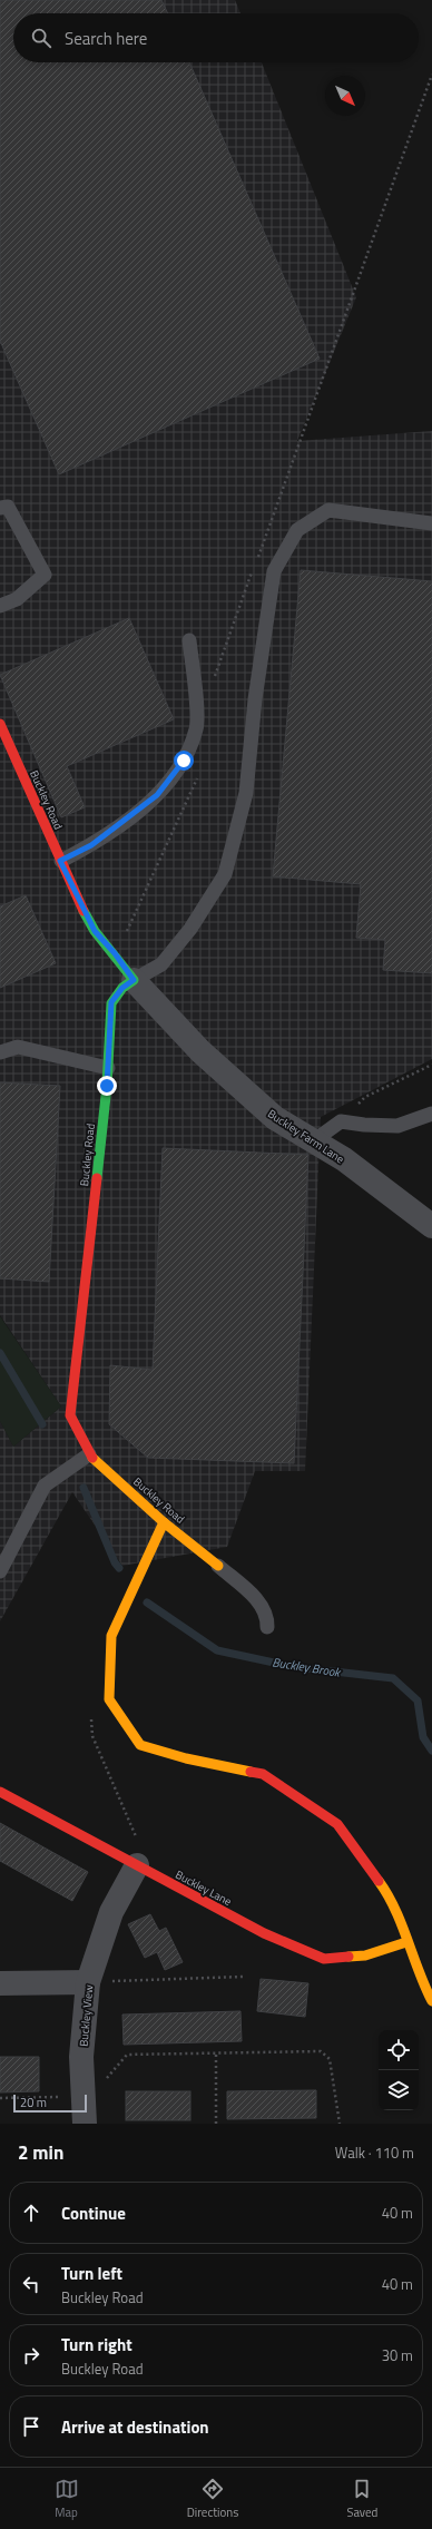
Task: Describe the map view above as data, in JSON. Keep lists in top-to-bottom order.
{
  "streets": {
    "street": [
      "Buckley Road",
      "Buckley Farm Lane",
      "Buckley Lane",
      "Buckley View"
    ]
  },
  "crossings": [
    ["Buckley Road", "Buckley Farm Lane"],
    ["Buckley Lane", "Buckley View"]
  ],
  "water": ["Buckley Brook"],
  "scale_bar": "20 m",
  "north": "bottom right",
  "page": {
    "search": "Search here",
    "scale": "20 m",
    "heading": ["2 min", "Walk · 110 m"],
    "list": [
      ["Continue", "40 m"],
      ["Turn left", "Buckley Road", "40 m"],
      ["Turn right", "Buckley Road", "30 m"],
      "Arrive at destination"
    ],
    "nav": ["Map", "Directions", "Saved"]
  }
}
